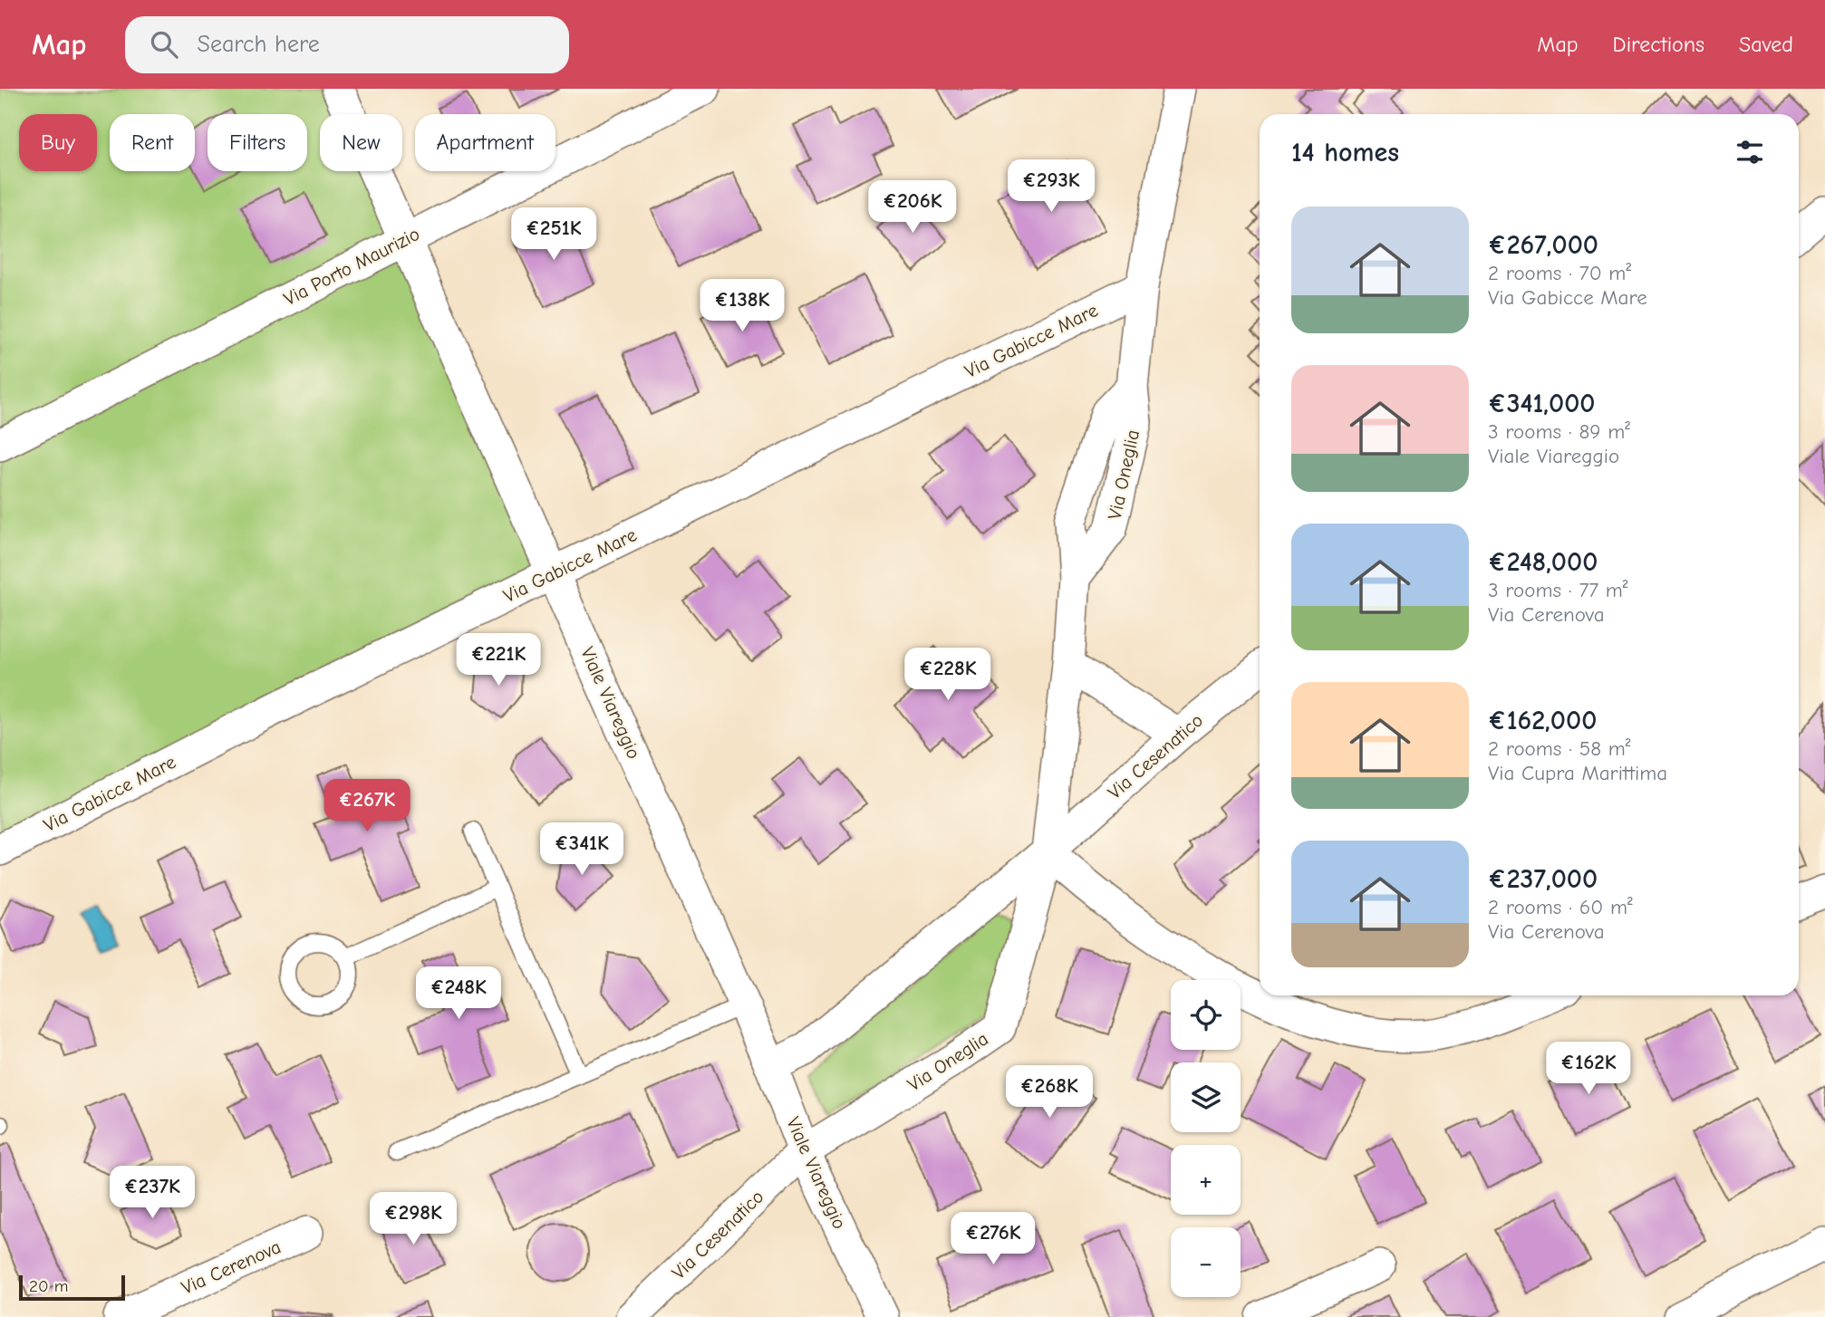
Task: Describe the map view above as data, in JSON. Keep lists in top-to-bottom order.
{
  "streets": {
    "street": [
      "Via Porto Maurizio",
      "Via Gabicce Mare",
      "Via Oneglia",
      "Viale Viareggio",
      "Via Cesenatico",
      "Via Cerenova"
    ]
  },
  "crossings": [
    ["Via Porto Maurizio", "Viale Viareggio"],
    ["Via Gabicce Mare", "Via Oneglia"],
    ["Via Gabicce Mare", "Viale Viareggio"],
    ["Via Oneglia", "Viale Viareggio"],
    ["Via Oneglia", "Via Cesenatico"],
    ["Viale Viareggio", "Via Cesenatico"]
  ],
  "scale_bar": "20 m",
  "page": {
    "header": "Map",
    "search": "Search here",
    "nav": ["Map", "Directions", "Saved"],
    "chip": [
      "Buy",
      "Rent",
      "Filters",
      "New",
      "Apartment"
    ],
    "heading": "14 homes",
    "price": [
      "€293K",
      "€206K",
      "€251K",
      "€138K",
      "€221K",
      "€228K",
      "€267K",
      "€341K",
      "€248K",
      "€162K",
      "€268K",
      "€237K",
      "€298K",
      "€276K"
    ],
    "list": [
      {
        "name": "€267,000",
        "note": "2 rooms · 70 m² · Via Gabicce Mare"
      },
      {
        "name": "€341,000",
        "note": "3 rooms · 89 m² · Viale Viareggio"
      },
      {
        "name": "€248,000",
        "note": "3 rooms · 77 m² · Via Cerenova"
      },
      {
        "name": "€162,000",
        "note": "2 rooms · 58 m² · Via Cupra Marittima"
      },
      {
        "name": "€237,000",
        "note": "2 rooms · 60 m² · Via Cerenova"
      }
    ],
    "map_buttons": ["+", "−"],
    "scale": "20 m"
  }
}
